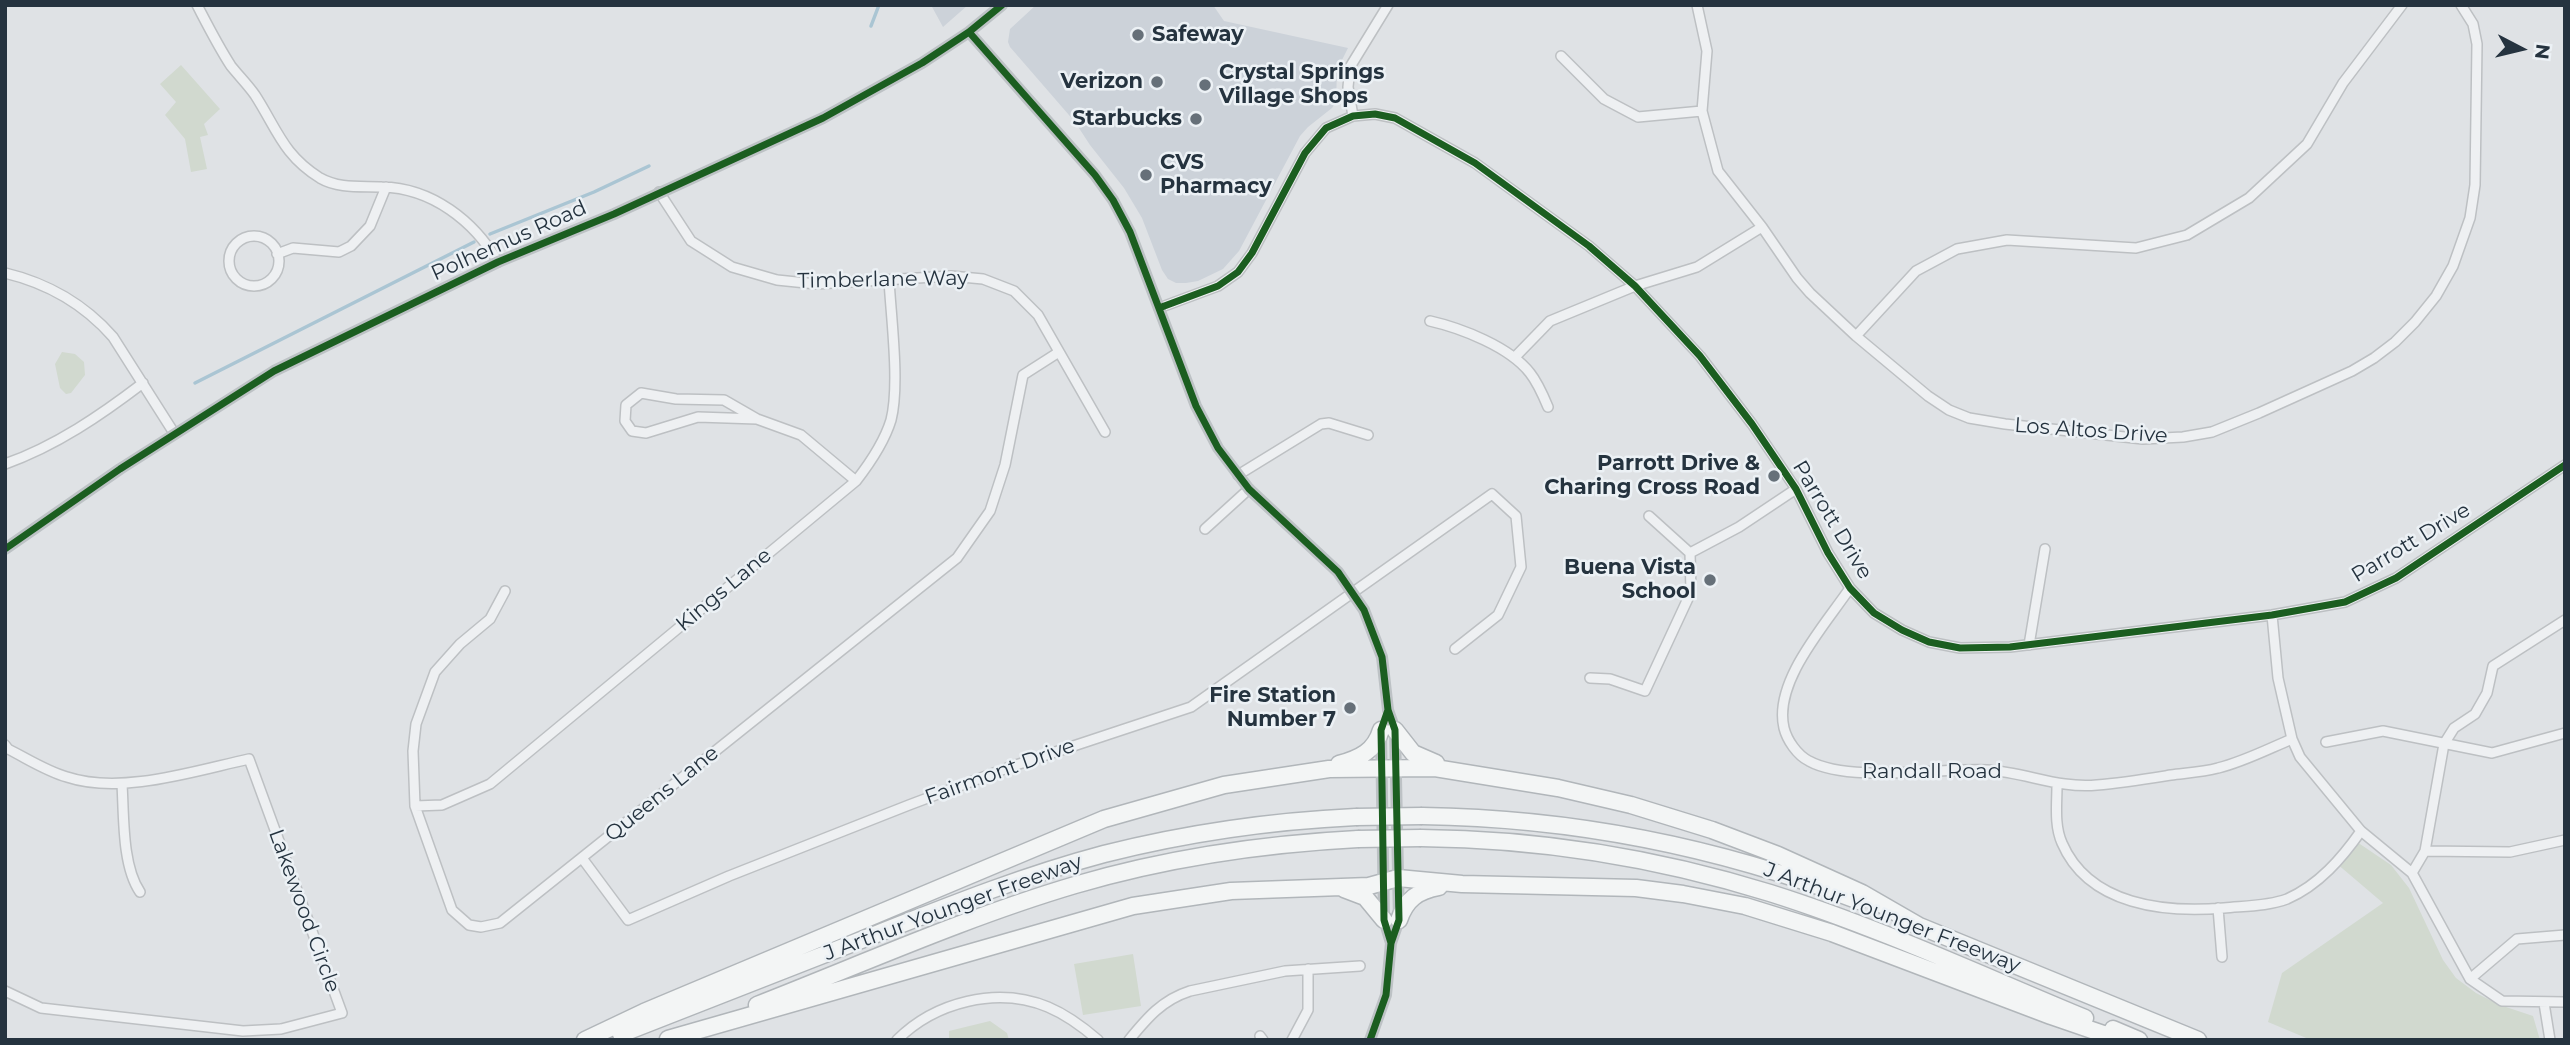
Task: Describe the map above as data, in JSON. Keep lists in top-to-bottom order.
{
  "streets": {
    "highway": ["J Arthur Younger Freeway"],
    "street": [
      "Polhemus Road",
      "Timberlane Way",
      "Los Altos Drive",
      "Parrott Drive",
      "Kings Lane",
      "Fairmont Drive",
      "Randall Road",
      "Queens Lane",
      "Lakewood Circle"
    ]
  },
  "crossings": [
    ["Polhemus Road", "Timberlane Way"],
    ["Timberlane Way", "Kings Lane"],
    ["Timberlane Way", "Queens Lane"],
    ["Parrott Drive", "Randall Road"],
    ["Kings Lane", "Queens Lane"],
    ["Fairmont Drive", "Queens Lane"]
  ],
  "places": [
    "Safeway",
    "Verizon",
    "Crystal Springs Village Shops",
    "Starbucks",
    "CVS Pharmacy",
    "Parrott Drive & Charing Cross Road",
    "Buena Vista School",
    "Fire Station Number 7"
  ],
  "north": "right"
}
